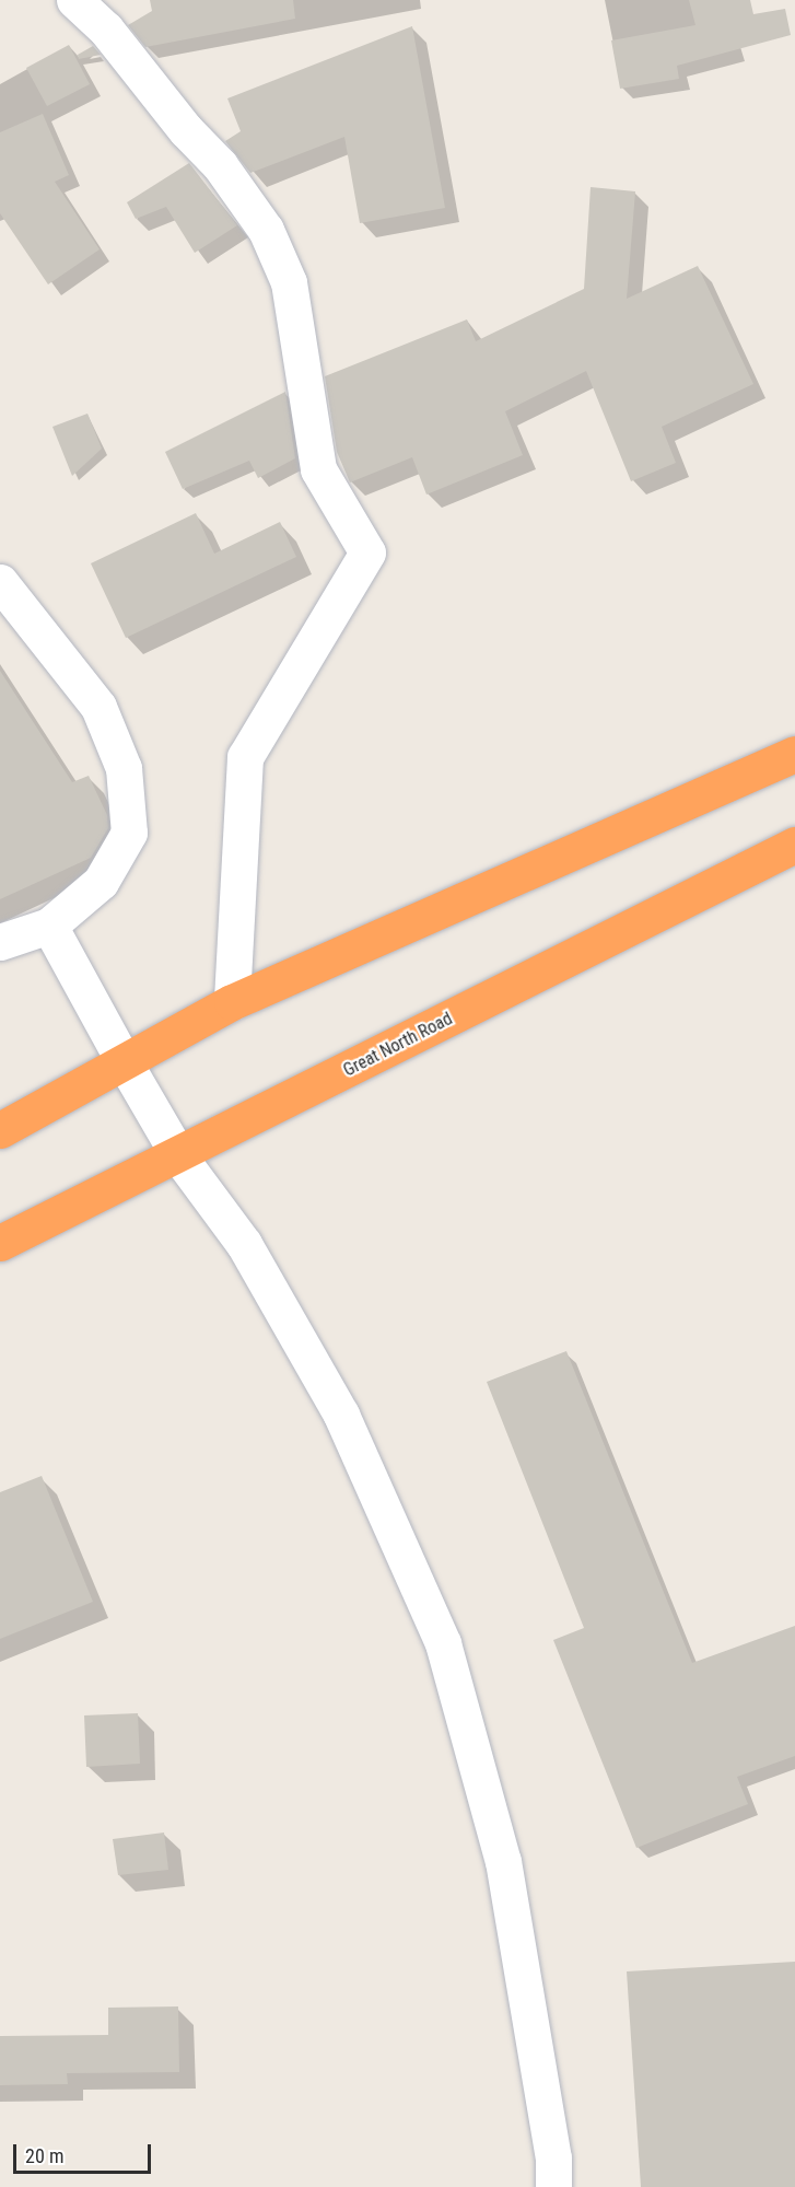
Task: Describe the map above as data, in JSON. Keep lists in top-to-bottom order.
{
  "streets": {
    "highway": ["Great North Road"]
  },
  "scale_bar": "20 m"
}
